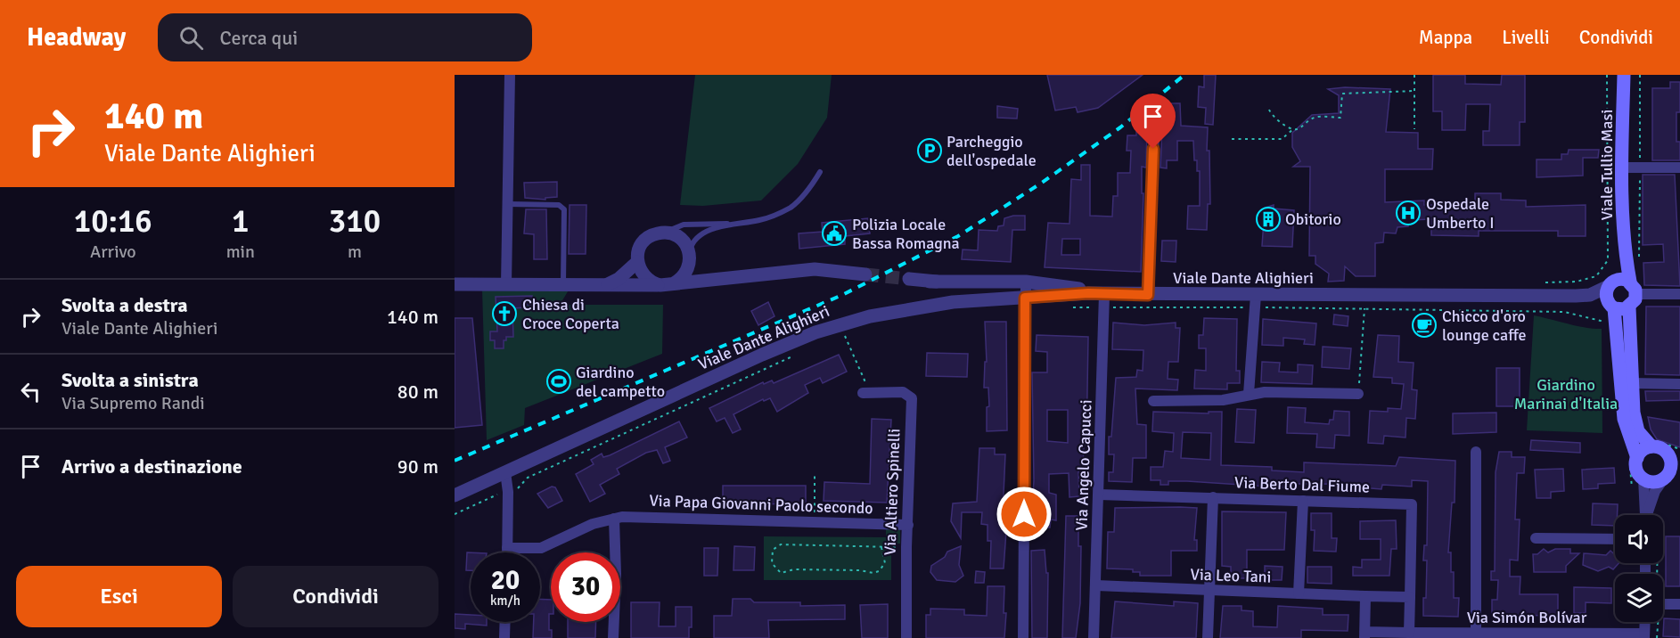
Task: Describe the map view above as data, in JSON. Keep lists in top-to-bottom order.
{
  "streets": {
    "main road": ["Viale Tullio Masi"],
    "street": [
      "Viale Dante Alighieri",
      "Via Angelo Capucci",
      "Via Berto Dal Fiume",
      "Via Altiero Spinelli",
      "Via Papa Giovanni Paolo secondo",
      "Via Leo Tani",
      "Via Simón Bolívar"
    ]
  },
  "crossings": [
    ["Viale Tullio Masi", "Viale Dante Alighieri"],
    ["Viale Dante Alighieri", "Via Angelo Capucci"],
    ["Via Angelo Capucci", "Via Berto Dal Fiume"],
    ["Via Angelo Capucci", "Via Leo Tani"],
    ["Via Berto Dal Fiume", "Via Leo Tani"],
    ["Via Altiero Spinelli", "Via Papa Giovanni Paolo secondo"]
  ],
  "parks": ["Giardino Marinai d'Italia"],
  "places": {
    "parking": ["Parcheggio dell'ospedale"],
    "hospital": ["Ospedale Umberto I"],
    "building": ["Obitorio"],
    "public building": ["Polizia Locale Bassa Romagna"],
    "church": ["Chiesa di Croce Coperta"],
    "cafe": ["Chicco d'oro lounge caffe"],
    "sports": ["Giardino del campetto"]
  },
  "page": {
    "header": "Headway",
    "search": "Cerca qui",
    "nav": ["Mappa", "Livelli", "Condividi"],
    "turn": ["140 m", "Viale Dante Alighieri"],
    "eta": [
      "10:16",
      "Arrivo",
      "1",
      "min",
      "310",
      "m"
    ],
    "list": [
      {
        "name": "Svolta a destra",
        "note": "Viale Dante Alighieri",
        "value": "140 m"
      },
      {
        "name": "Svolta a sinistra",
        "note": "Via Supremo Randi",
        "value": "80 m"
      },
      {
        "name": "Arrivo a destinazione",
        "value": "90 m"
      }
    ],
    "speed": "20 km/h",
    "limit": "30",
    "buttons": ["Esci", "Condividi"]
  }
}
